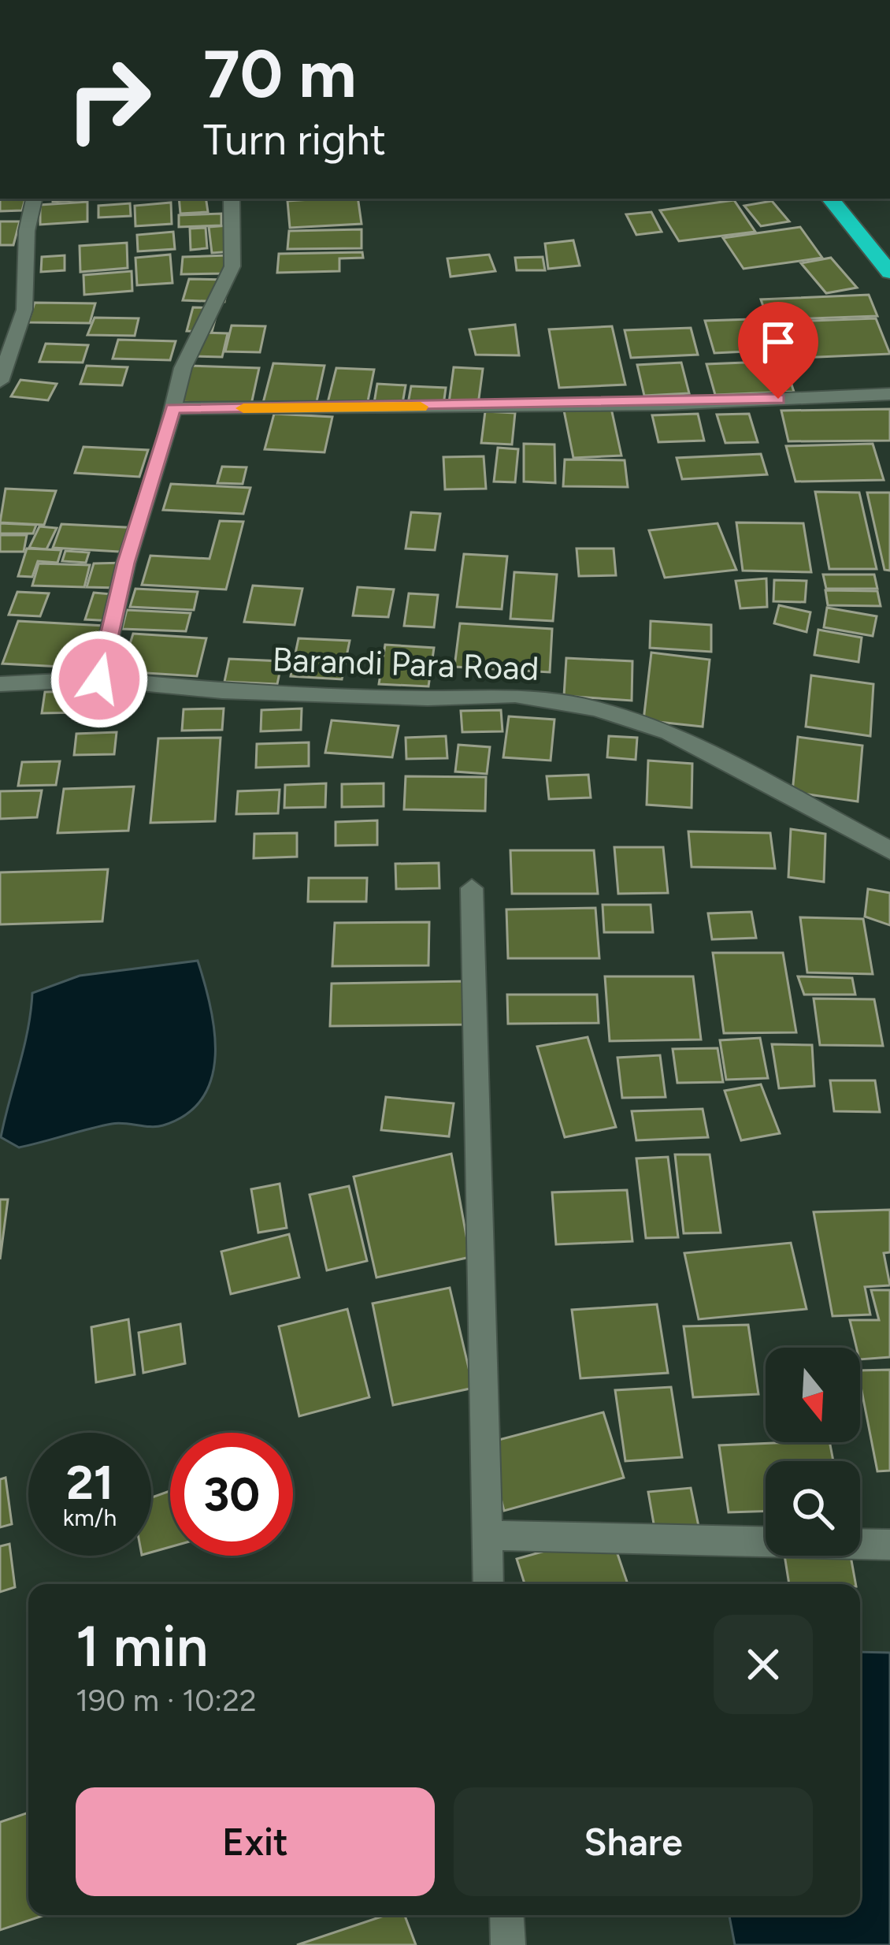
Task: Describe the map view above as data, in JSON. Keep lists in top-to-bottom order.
{
  "streets": {
    "street": ["Barandi Para Road"]
  },
  "north": "bottom",
  "page": {
    "turn": ["70 m", "Turn right"],
    "speed": "21 km/h",
    "limit": "30",
    "heading": ["1 min", "190 m · 10:22"],
    "buttons": ["Exit", "Share"]
  }
}
